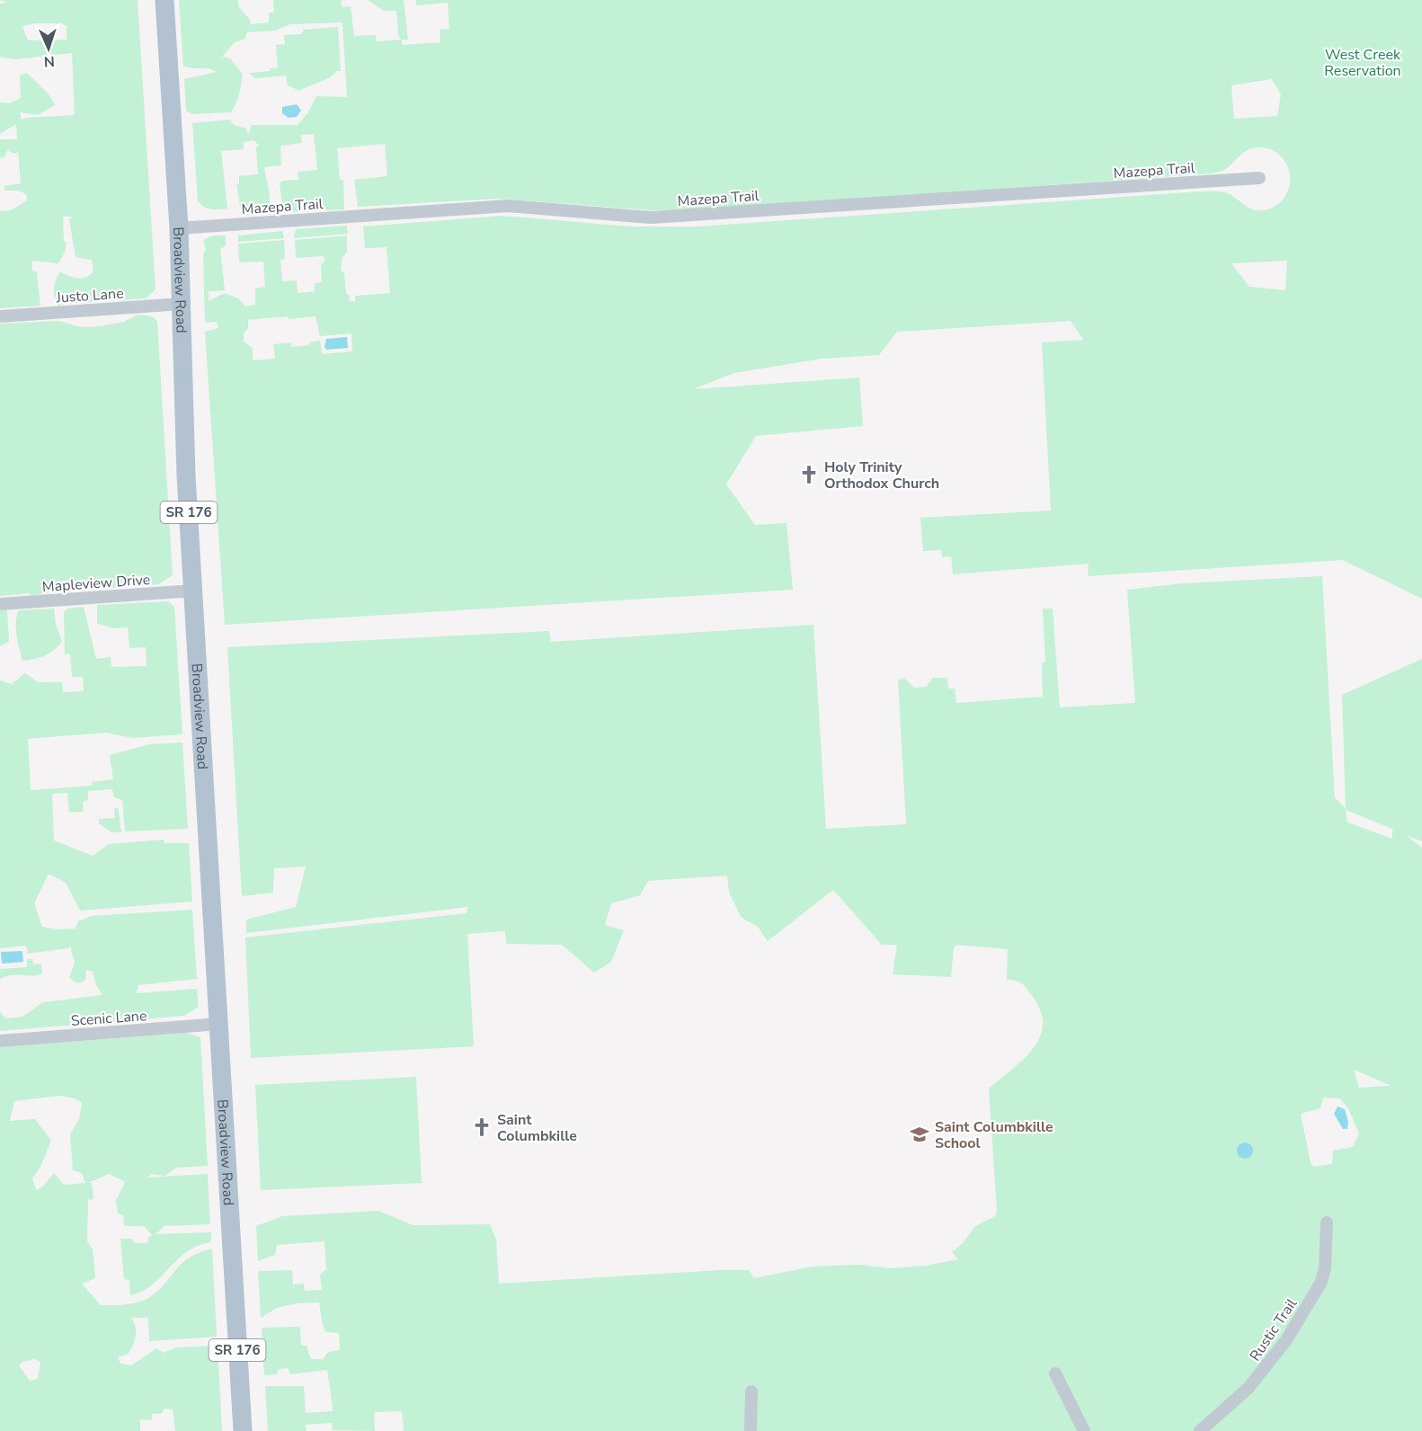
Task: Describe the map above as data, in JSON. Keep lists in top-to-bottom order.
{
  "streets": {
    "main road": ["Broadview Road", "SR 176"],
    "street": [
      "Mazepa Trail",
      "Justo Lane",
      "Mapleview Drive",
      "Scenic Lane",
      "Rustic Trail"
    ]
  },
  "crossings": [
    ["Mazepa Trail", "Broadview Road"],
    ["Broadview Road", "Justo Lane"],
    ["Broadview Road", "Mapleview Drive"],
    ["Broadview Road", "Scenic Lane"]
  ],
  "parks": ["West Creek Reservation"],
  "places": {
    "church": ["Holy Trinity Orthodox Church", "Saint Columbkille"],
    "school or university": ["Saint Columbkille School"]
  },
  "north": "bottom"
}
